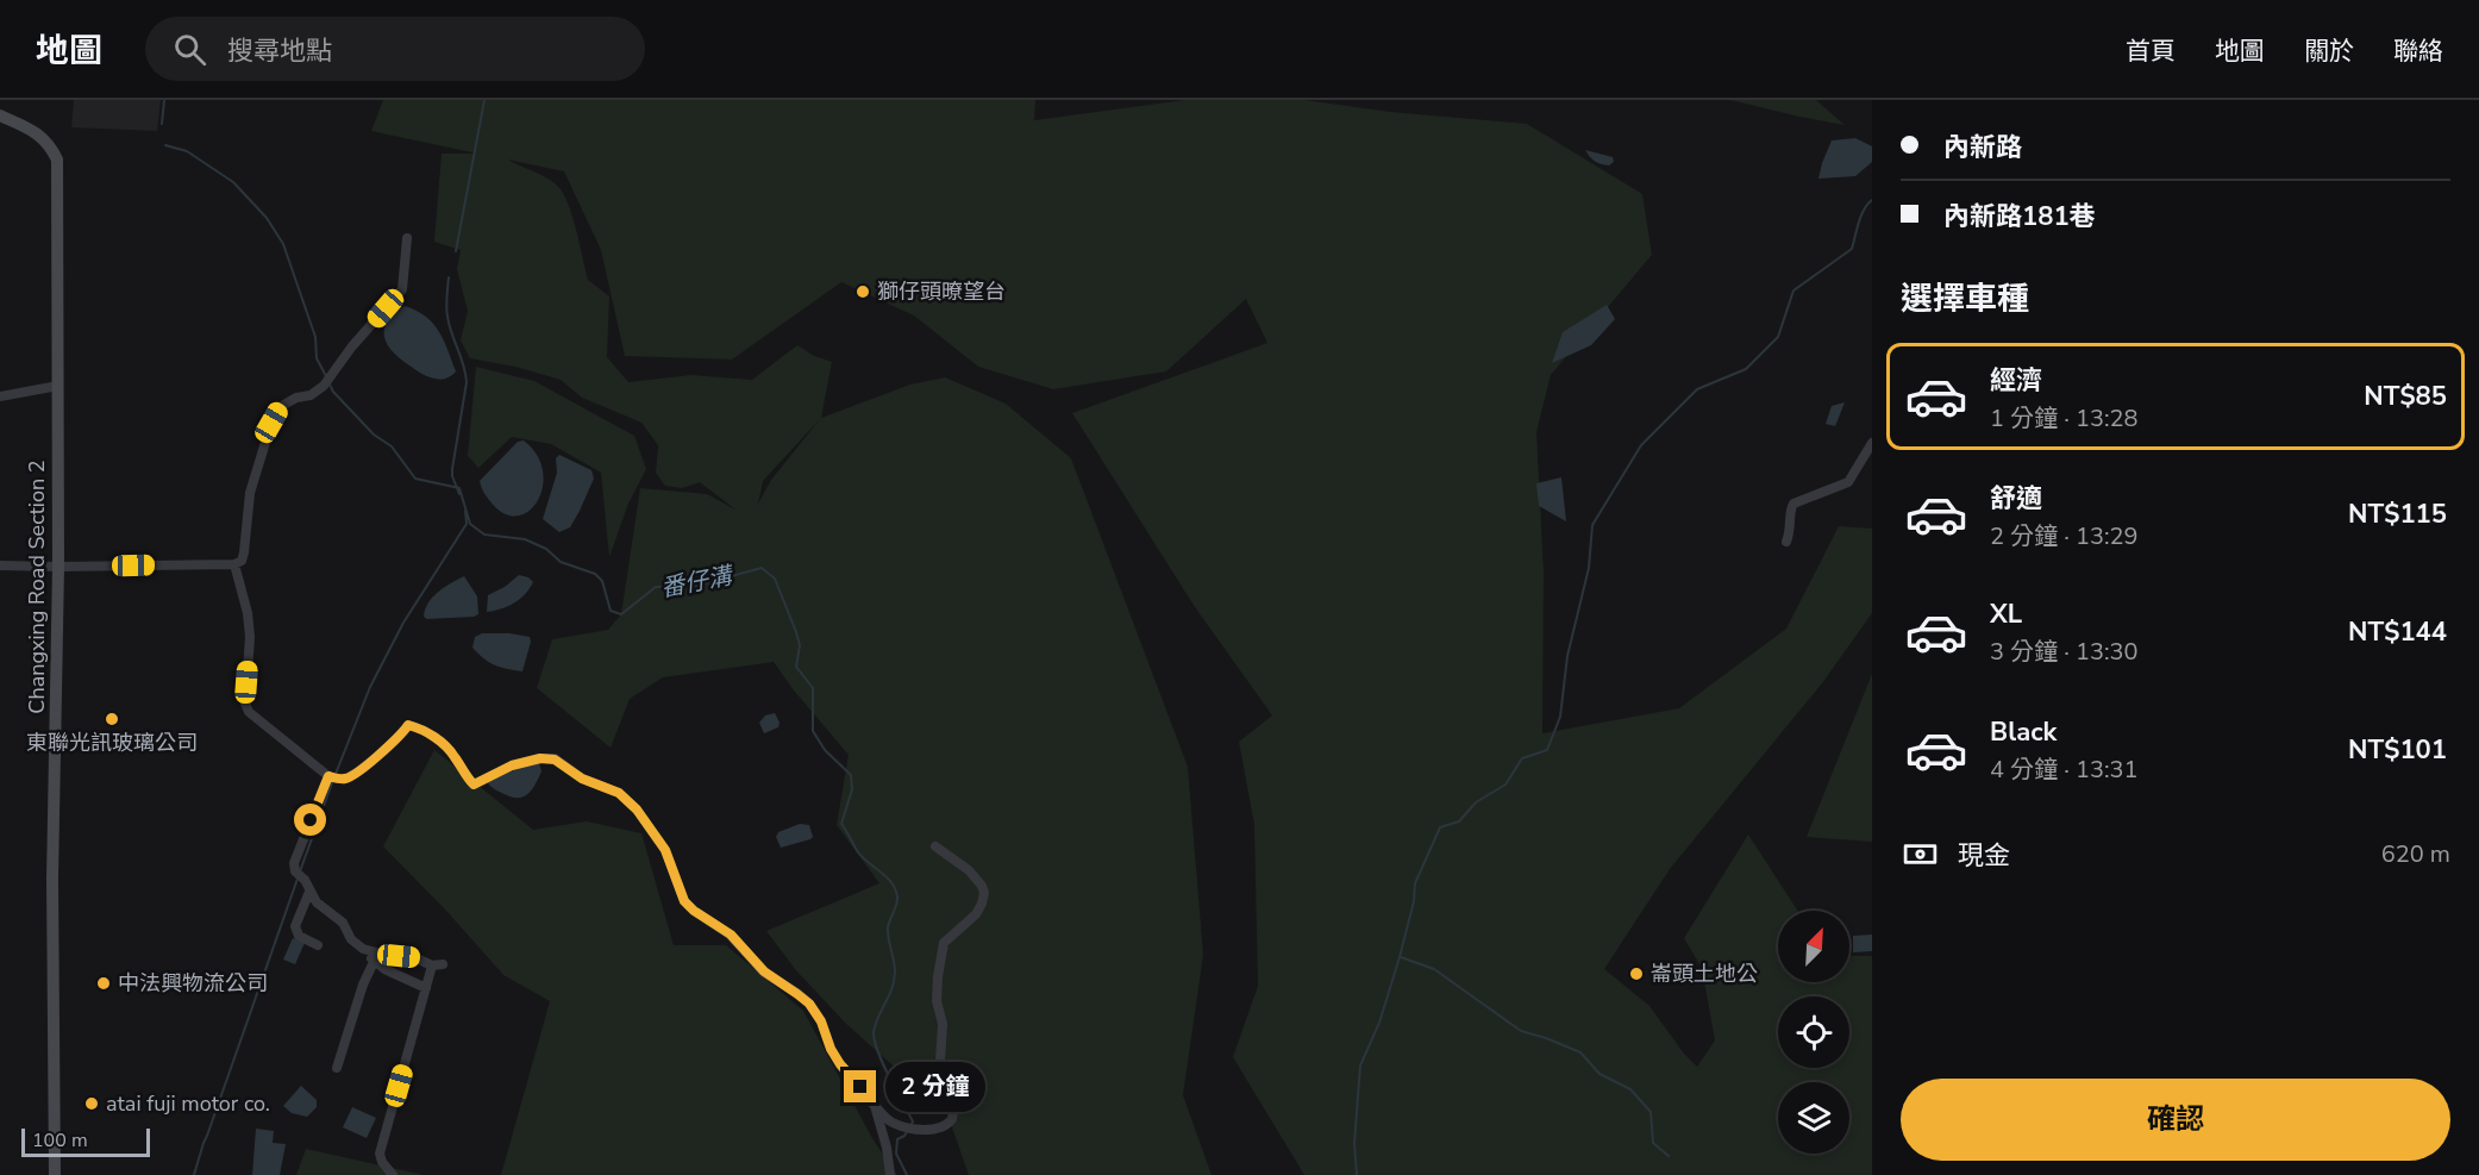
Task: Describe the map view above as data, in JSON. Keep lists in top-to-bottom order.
{
  "streets": {
    "street": ["Changxing Road Section 2"]
  },
  "water": ["番仔溝"],
  "places": [
    "獅仔頭暸望台",
    "東聯光訊玻璃公司",
    "崙頭土地公",
    "中法興物流公司",
    "atai fuji motor co."
  ],
  "scale_bar": "100 m",
  "north": "top right",
  "page": {
    "header": "地圖",
    "search": "搜尋地點",
    "nav": [
      "首頁",
      "地圖",
      "關於",
      "聯絡"
    ],
    "banner": ["內新路", "內新路181巷"],
    "heading": "選擇車種",
    "list": [
      {
        "name": "經濟",
        "note": "1 分鐘 · 13:28",
        "value": "NT$85"
      },
      {
        "name": "舒適",
        "note": "2 分鐘 · 13:29",
        "value": "NT$115"
      },
      {
        "name": "XL",
        "note": "3 分鐘 · 13:30",
        "value": "NT$144"
      },
      {
        "name": "Black",
        "note": "4 分鐘 · 13:31",
        "value": "NT$101"
      }
    ],
    "pay": ["現金", "620 m"],
    "bubble": "2 分鐘",
    "buttons": "確認",
    "scale": "100 m"
  }
}
